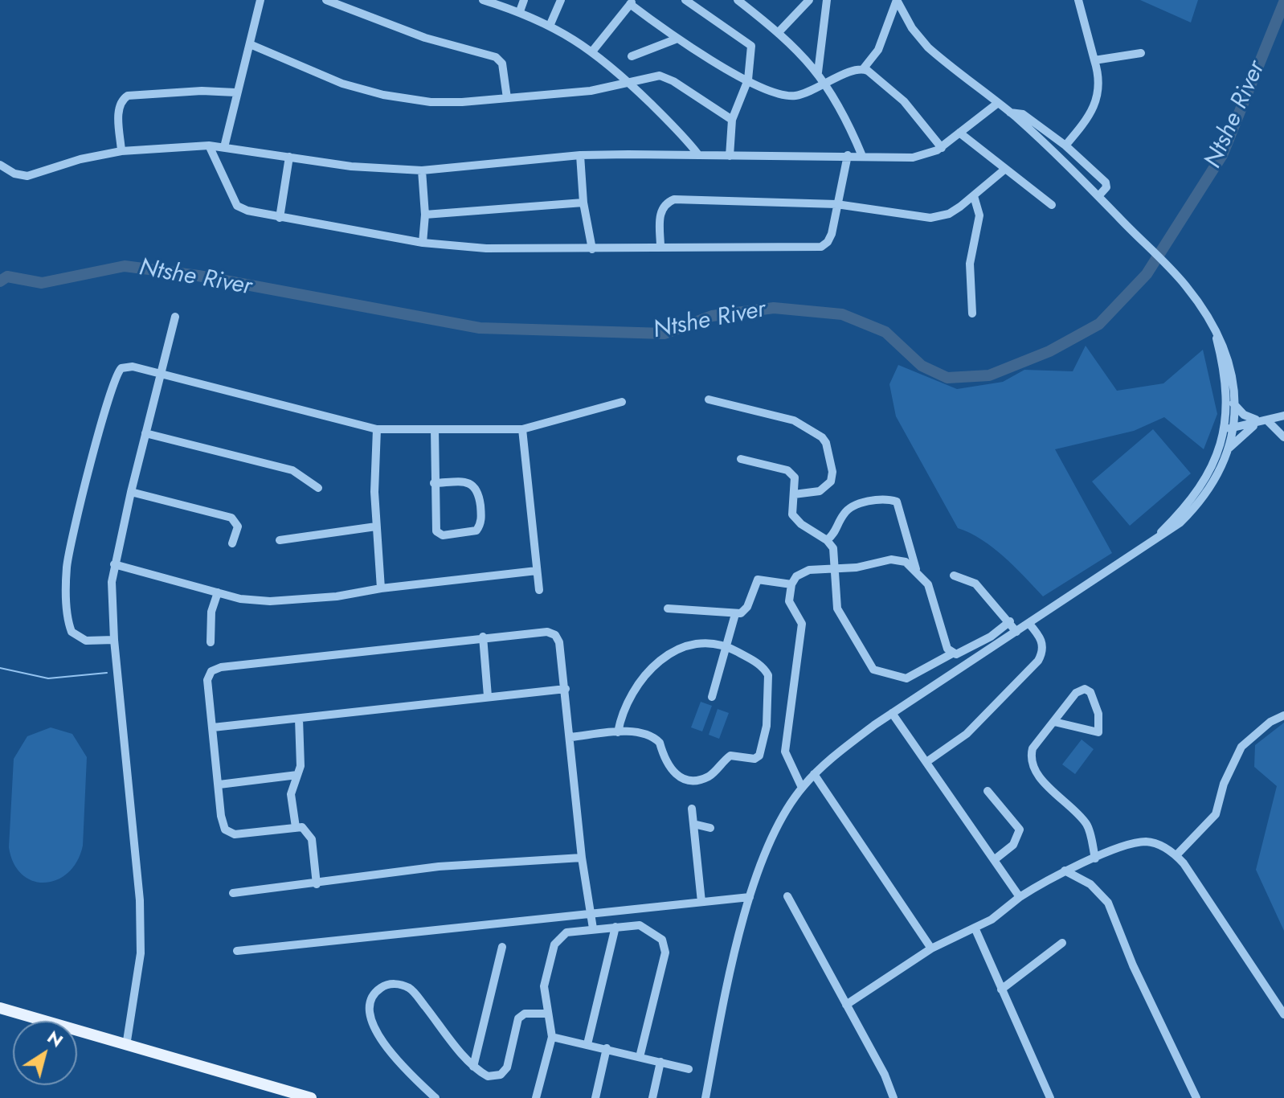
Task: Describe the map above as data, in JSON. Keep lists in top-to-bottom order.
{
  "water": ["Ntshe River"],
  "north": "top right"
}
